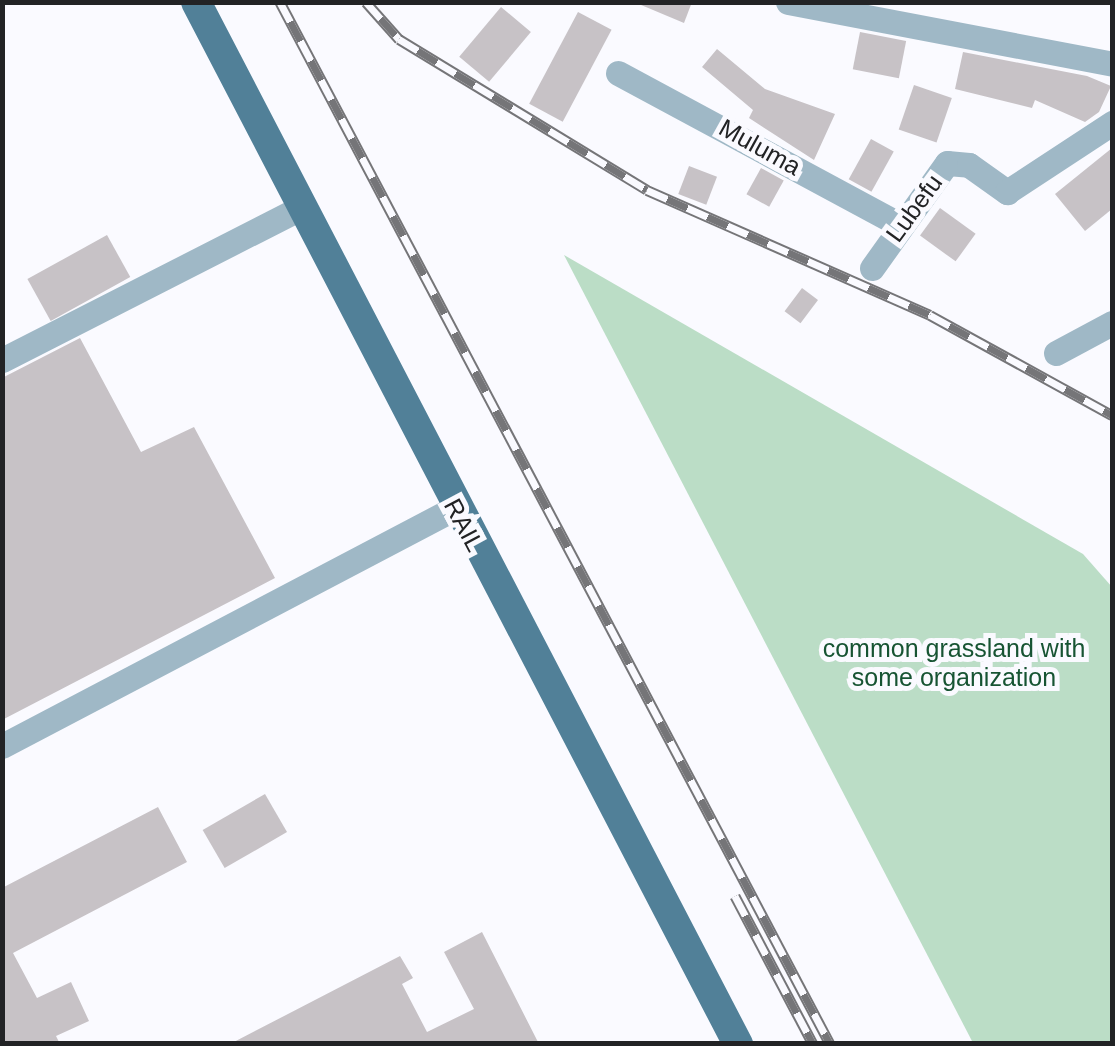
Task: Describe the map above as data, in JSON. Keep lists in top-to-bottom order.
{
  "streets": {
    "main road": ["RAIL"],
    "street": ["Muluma", "Lubefu"]
  },
  "crossings": [
    ["Muluma", "Lubefu"]
  ],
  "parks": ["common grassland with some organization"]
}
